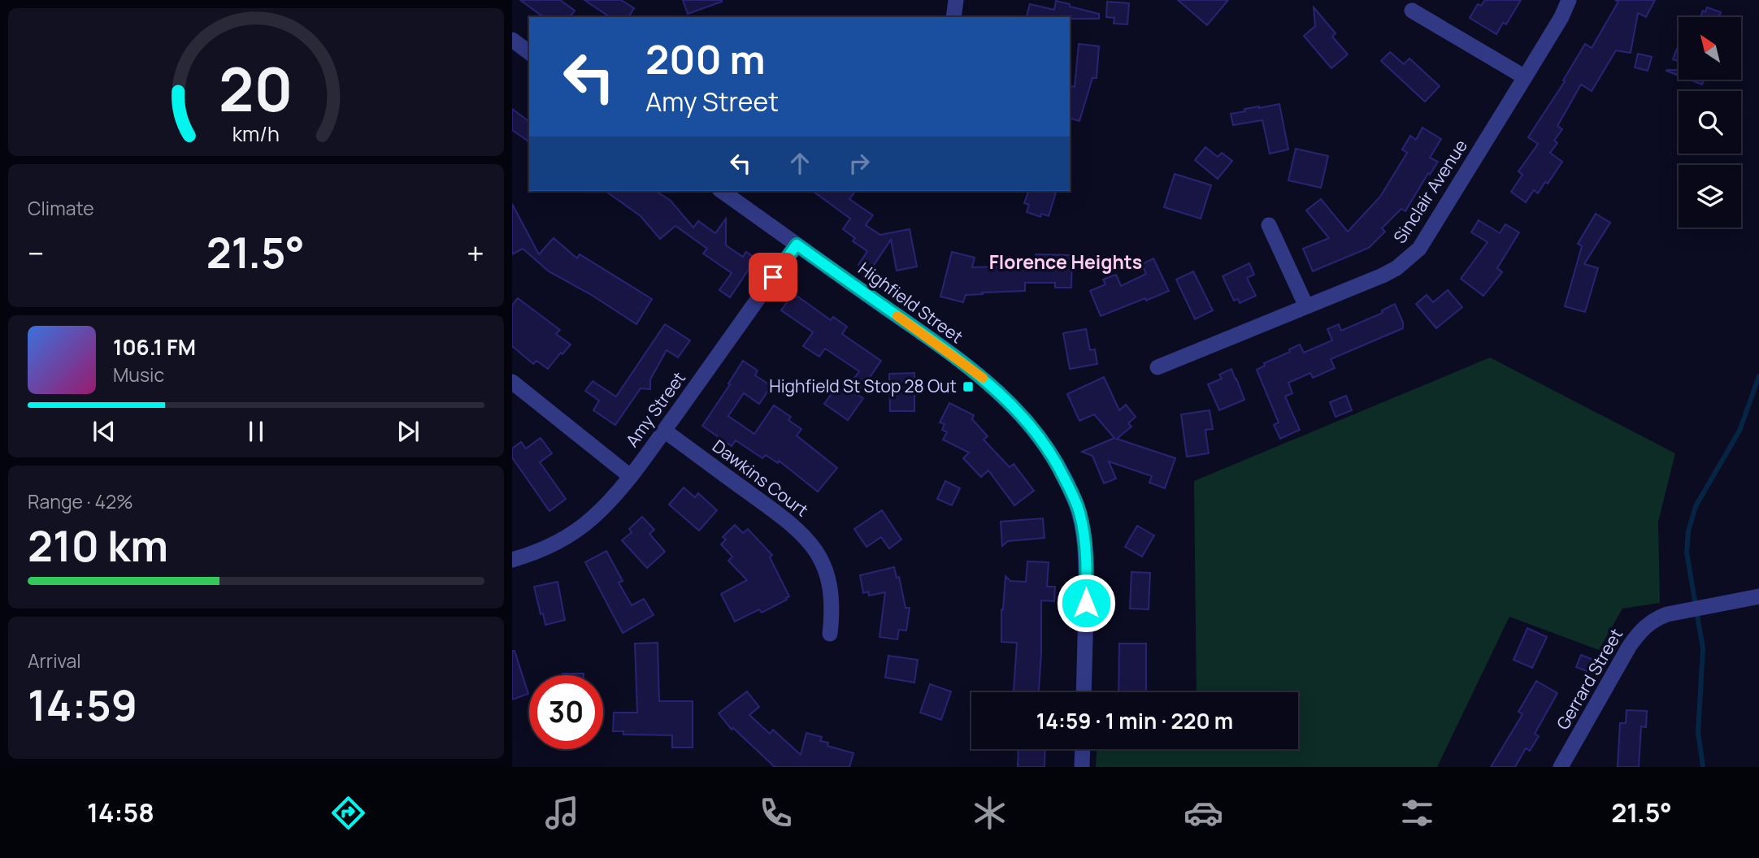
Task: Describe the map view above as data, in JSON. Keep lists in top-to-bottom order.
{
  "streets": {
    "street": [
      "Sinclair Avenue",
      "Highfield Street",
      "Amy Street",
      "Dawkins Court",
      "Gerrard Street"
    ]
  },
  "crossings": [
    ["Highfield Street", "Amy Street"],
    ["Amy Street", "Dawkins Court"]
  ],
  "districts": ["Florence Heights"],
  "places": {
    "transit": ["Highfield St Stop 28 Out"]
  },
  "north": "top left",
  "page": {
    "turn": ["200 m", "Amy Street"],
    "tile": [
      "Climate",
      ["Range · 42%", "210 km"],
      ["Arrival", "14:59"]
    ],
    "heat": ["−", "21.5°", "+"],
    "song": ["106.1 FM", "Music"],
    "limit": "30",
    "trip": "14:59 · 1 min · 220 m",
    "tabs": ["14:58", "21.5°"],
    "gauge": ["20", "km/h"]
  }
}
